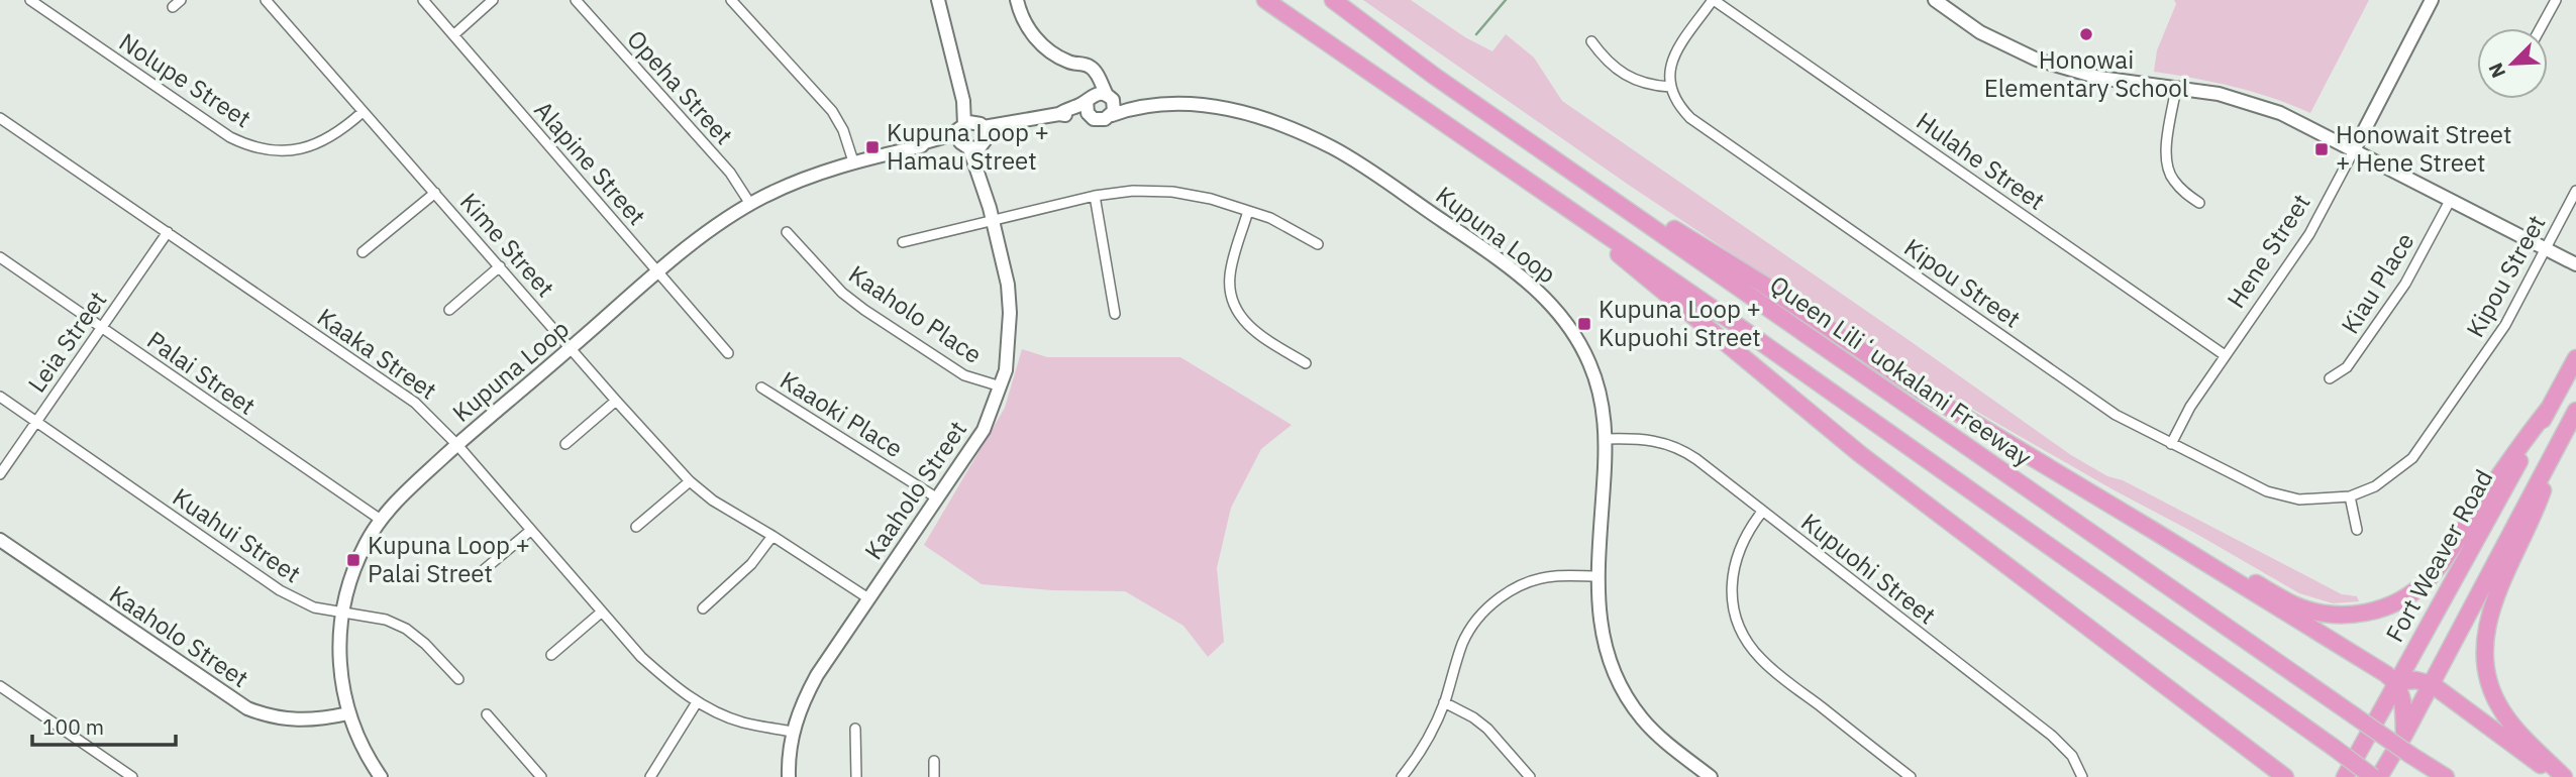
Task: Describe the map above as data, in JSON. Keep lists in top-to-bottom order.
{
  "streets": {
    "highway": ["Queen Liliʻuokalani Freeway", "Fort Weaver Road"],
    "street": [
      "Nolupe Street",
      "Opeha Street",
      "Hulahe Street",
      "Alapine Street",
      "Kupuna Loop",
      "Kime Street",
      "Hene Street",
      "Kipou Street",
      "Kiau Place",
      "Kaaholo Place",
      "Leia Street",
      "Kaaka Street",
      "Palai Street",
      "Kaaoki Place",
      "Kaaholo Street",
      "Kuahui Street",
      "Kupuohi Street"
    ]
  },
  "crossings": [
    ["Nolupe Street", "Kime Street"],
    ["Opeha Street", "Kupuna Loop"],
    ["Hulahe Street", "Hene Street"],
    ["Alapine Street", "Kupuna Loop"],
    ["Kupuna Loop", "Kime Street"],
    ["Kupuna Loop", "Kaaka Street"],
    ["Kupuna Loop", "Palai Street"],
    ["Kupuna Loop", "Kaaholo Street"],
    ["Kupuna Loop", "Kuahui Street"],
    ["Kupuna Loop", "Kupuohi Street"],
    ["Kime Street", "Kaaholo Street"],
    ["Hene Street", "Kipou Street"],
    ["Kaaholo Place", "Kaaholo Street"],
    ["Leia Street", "Kaaka Street"],
    ["Leia Street", "Palai Street"],
    ["Leia Street", "Kuahui Street"],
    ["Kaaka Street", "Kaaholo Street"],
    ["Kaaoki Place", "Kaaholo Street"]
  ],
  "places": {
    "other": ["Honowai Elementary School"],
    "transit": [
      "Kupuna Loop + Hamau Street",
      "Honowait Street + Hene Street",
      "Kupuna Loop + Kupuohi Street",
      "Kupuna Loop + Palai Street"
    ]
  },
  "scale_bar": "100 m",
  "north": "bottom left"
}
